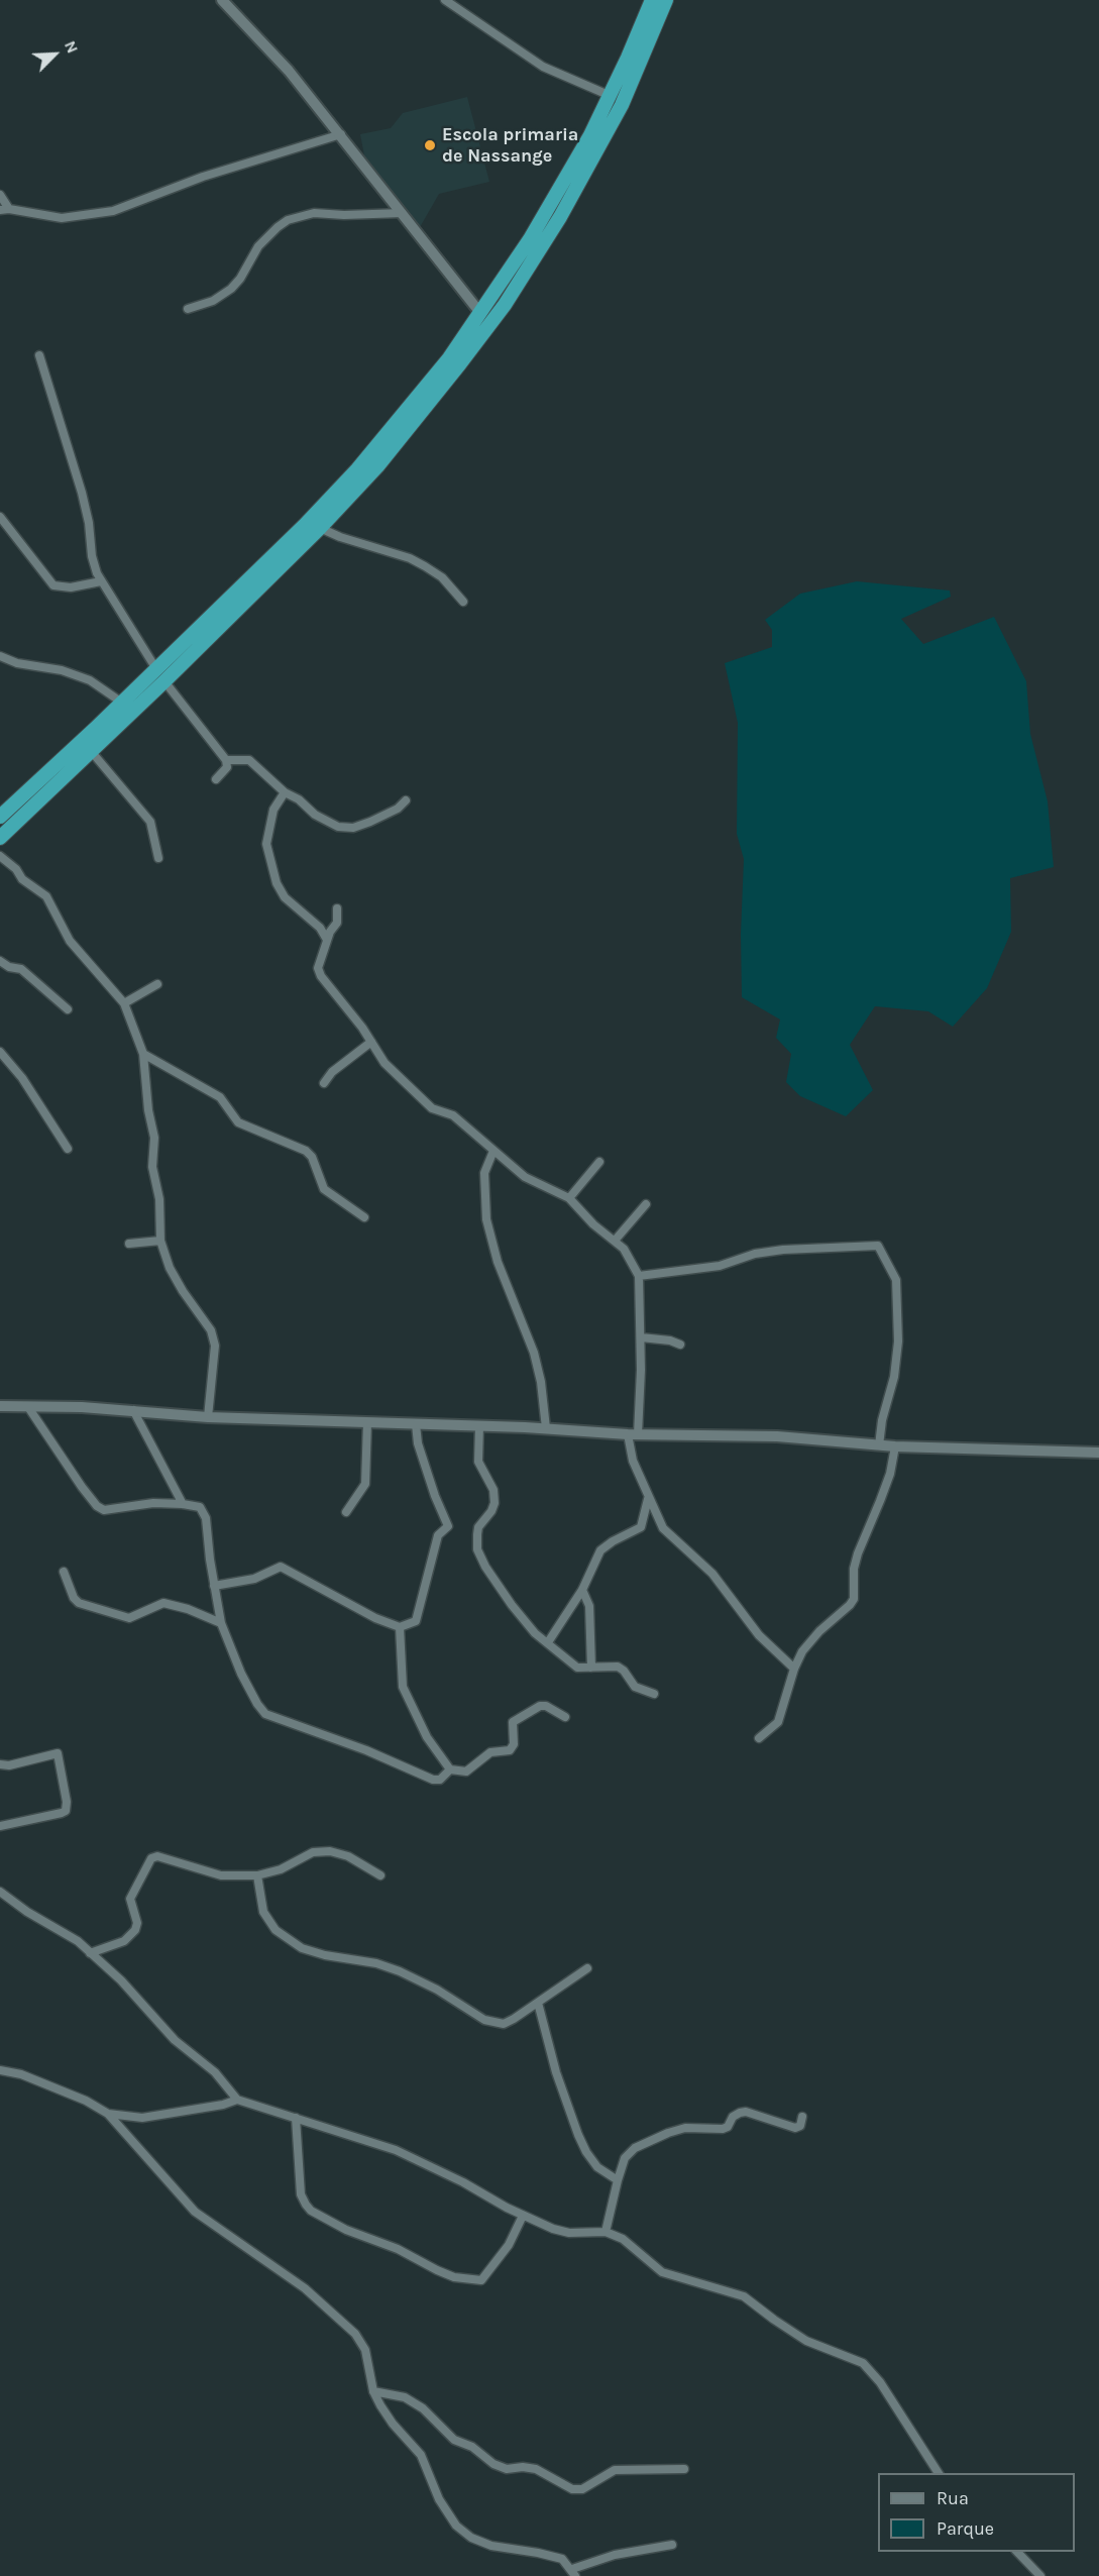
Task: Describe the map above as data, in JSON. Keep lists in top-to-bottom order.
{
  "places": ["Escola primaria de Nassange"],
  "legend": ["Rua", "Parque"],
  "north": "top right"
}
